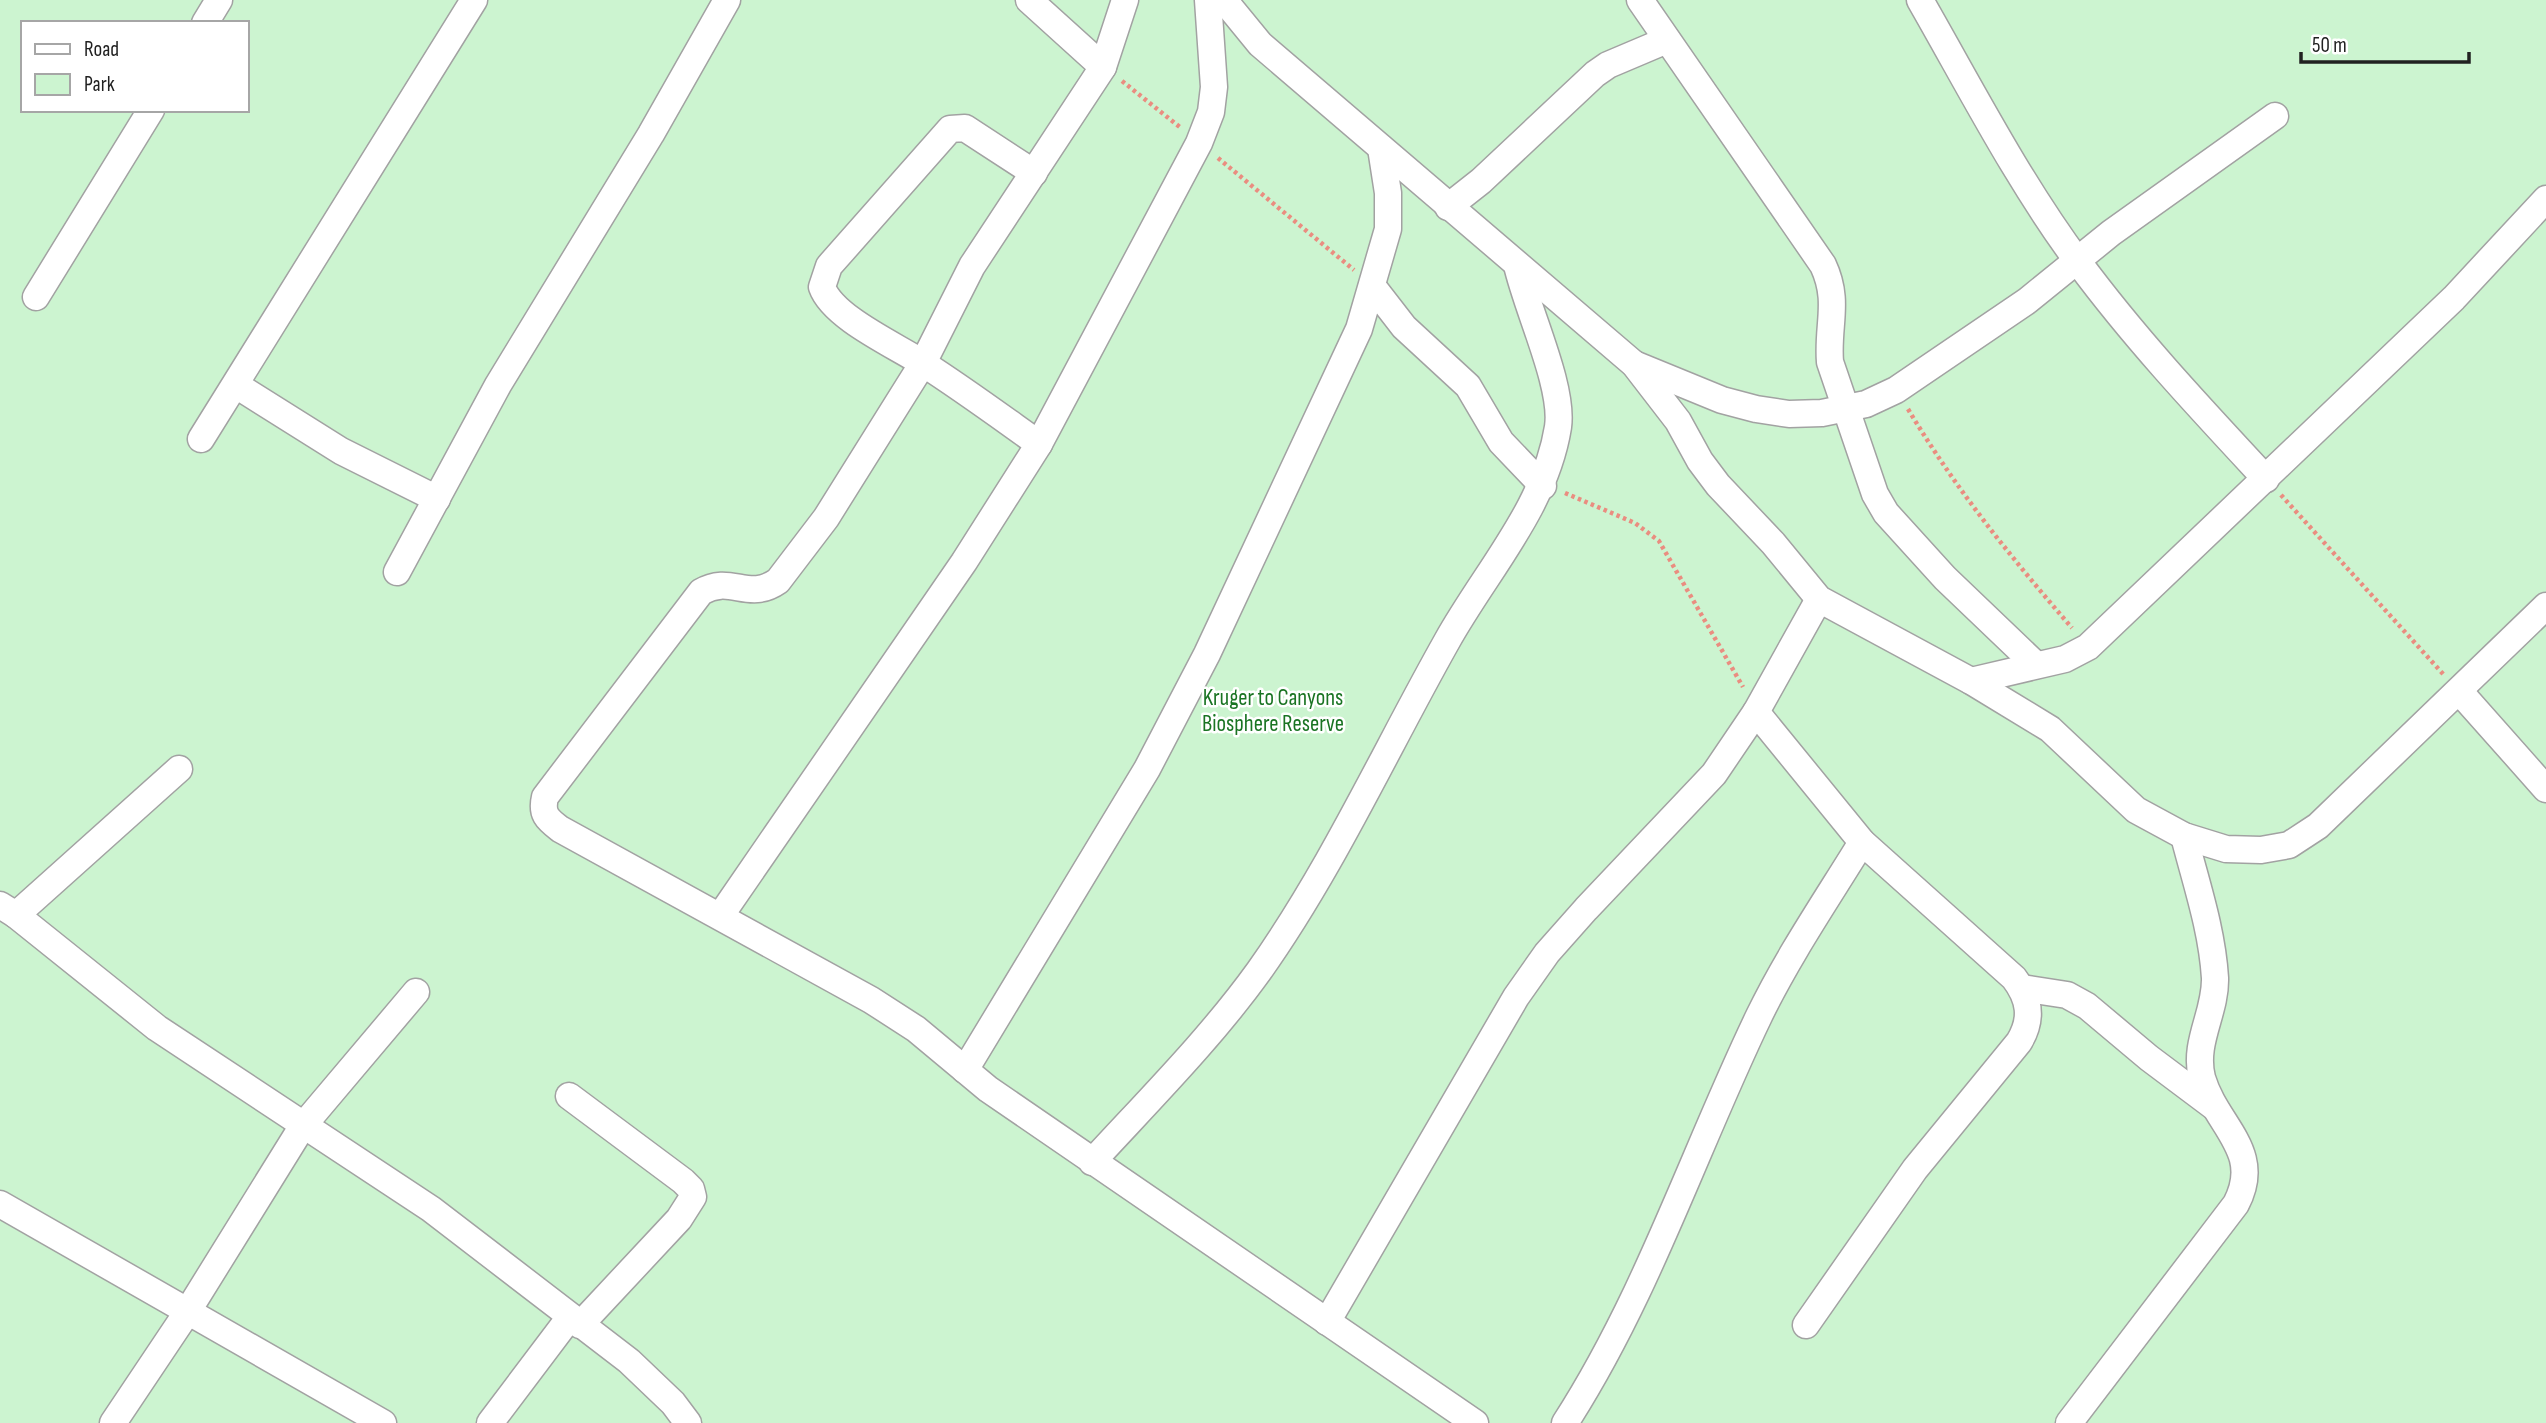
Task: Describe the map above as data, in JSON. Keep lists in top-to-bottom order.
{
  "parks": ["Kruger to Canyons Biosphere Reserve"],
  "legend": ["Road", "Park"],
  "scale_bar": "50 m"
}
